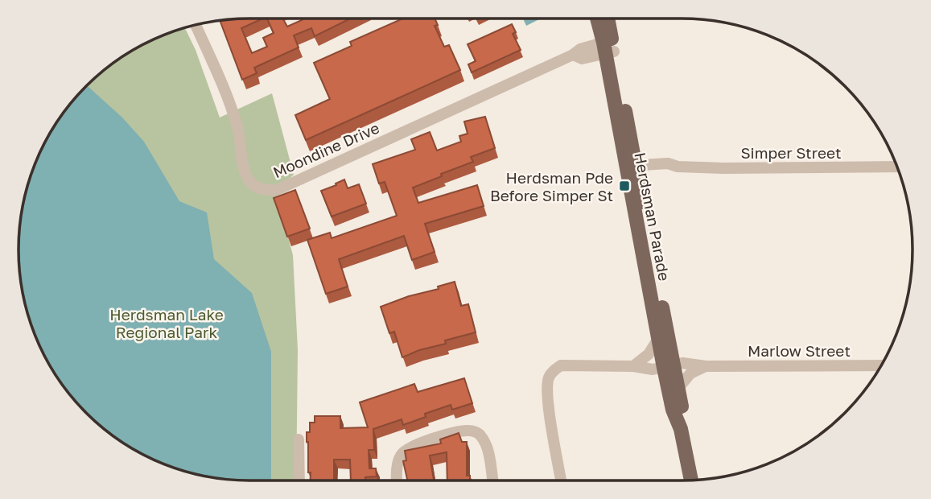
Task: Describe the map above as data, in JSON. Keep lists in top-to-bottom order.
{
  "streets": {
    "main road": ["Herdsman Parade"],
    "street": ["Moondine Drive", "Simper Street", "Marlow Street"]
  },
  "crossings": [
    ["Moondine Drive", "Herdsman Parade"],
    ["Simper Street", "Herdsman Parade"],
    ["Herdsman Parade", "Marlow Street"]
  ],
  "parks": ["Herdsman Lake Regional Park"],
  "places": {
    "transit": ["Herdsman Pde Before Simper St"]
  }
}
